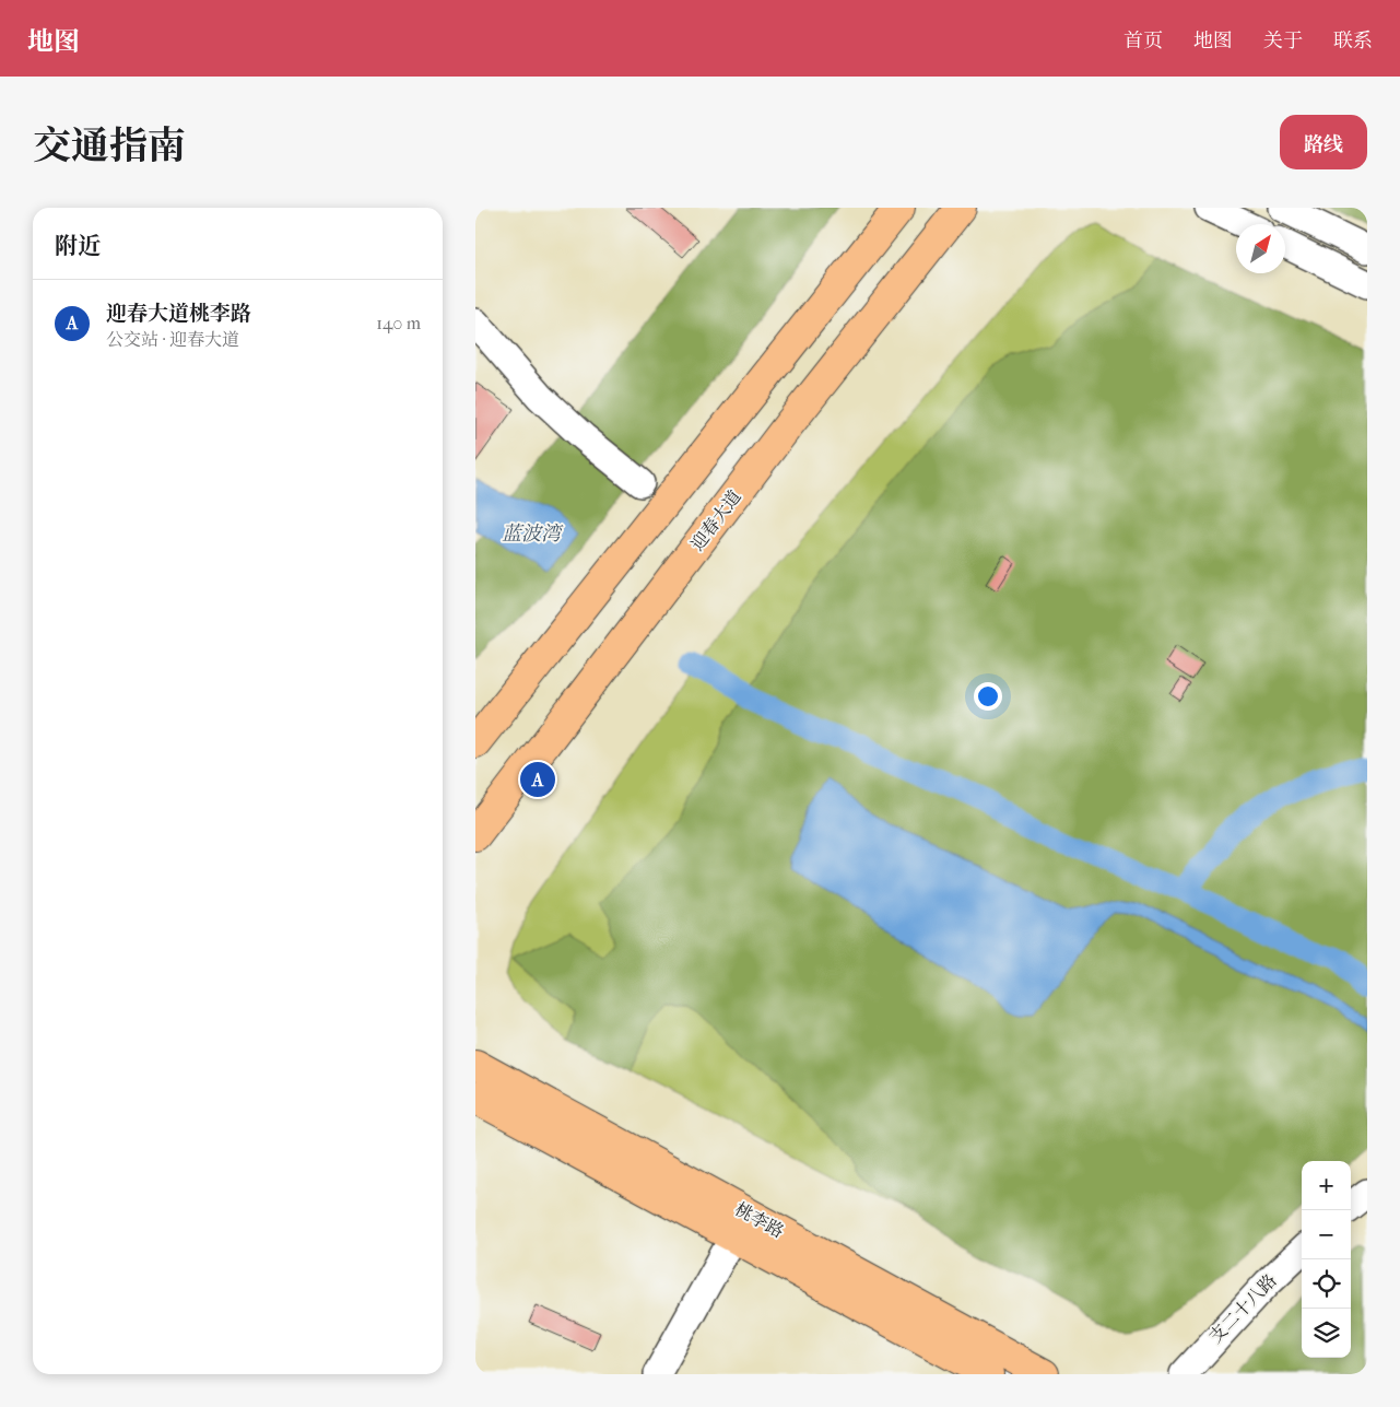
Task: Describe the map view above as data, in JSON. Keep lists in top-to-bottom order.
{
  "streets": {
    "main road": ["迎春大道", "桃李路"],
    "street": ["支二十八路"]
  },
  "water": ["蓝波湾"],
  "north": "top right",
  "page": {
    "header": "地图",
    "nav": [
      "首页",
      "地图",
      "关于",
      "联系"
    ],
    "title": "交通指南",
    "buttons": "路线",
    "heading": "附近",
    "list": [
      {
        "mark": "A",
        "name": "迎春大道桃李路",
        "note": "公交站 · 迎春大道",
        "value": "140 m"
      }
    ],
    "pins": "A",
    "map_buttons": ["+", "−"]
  }
}
